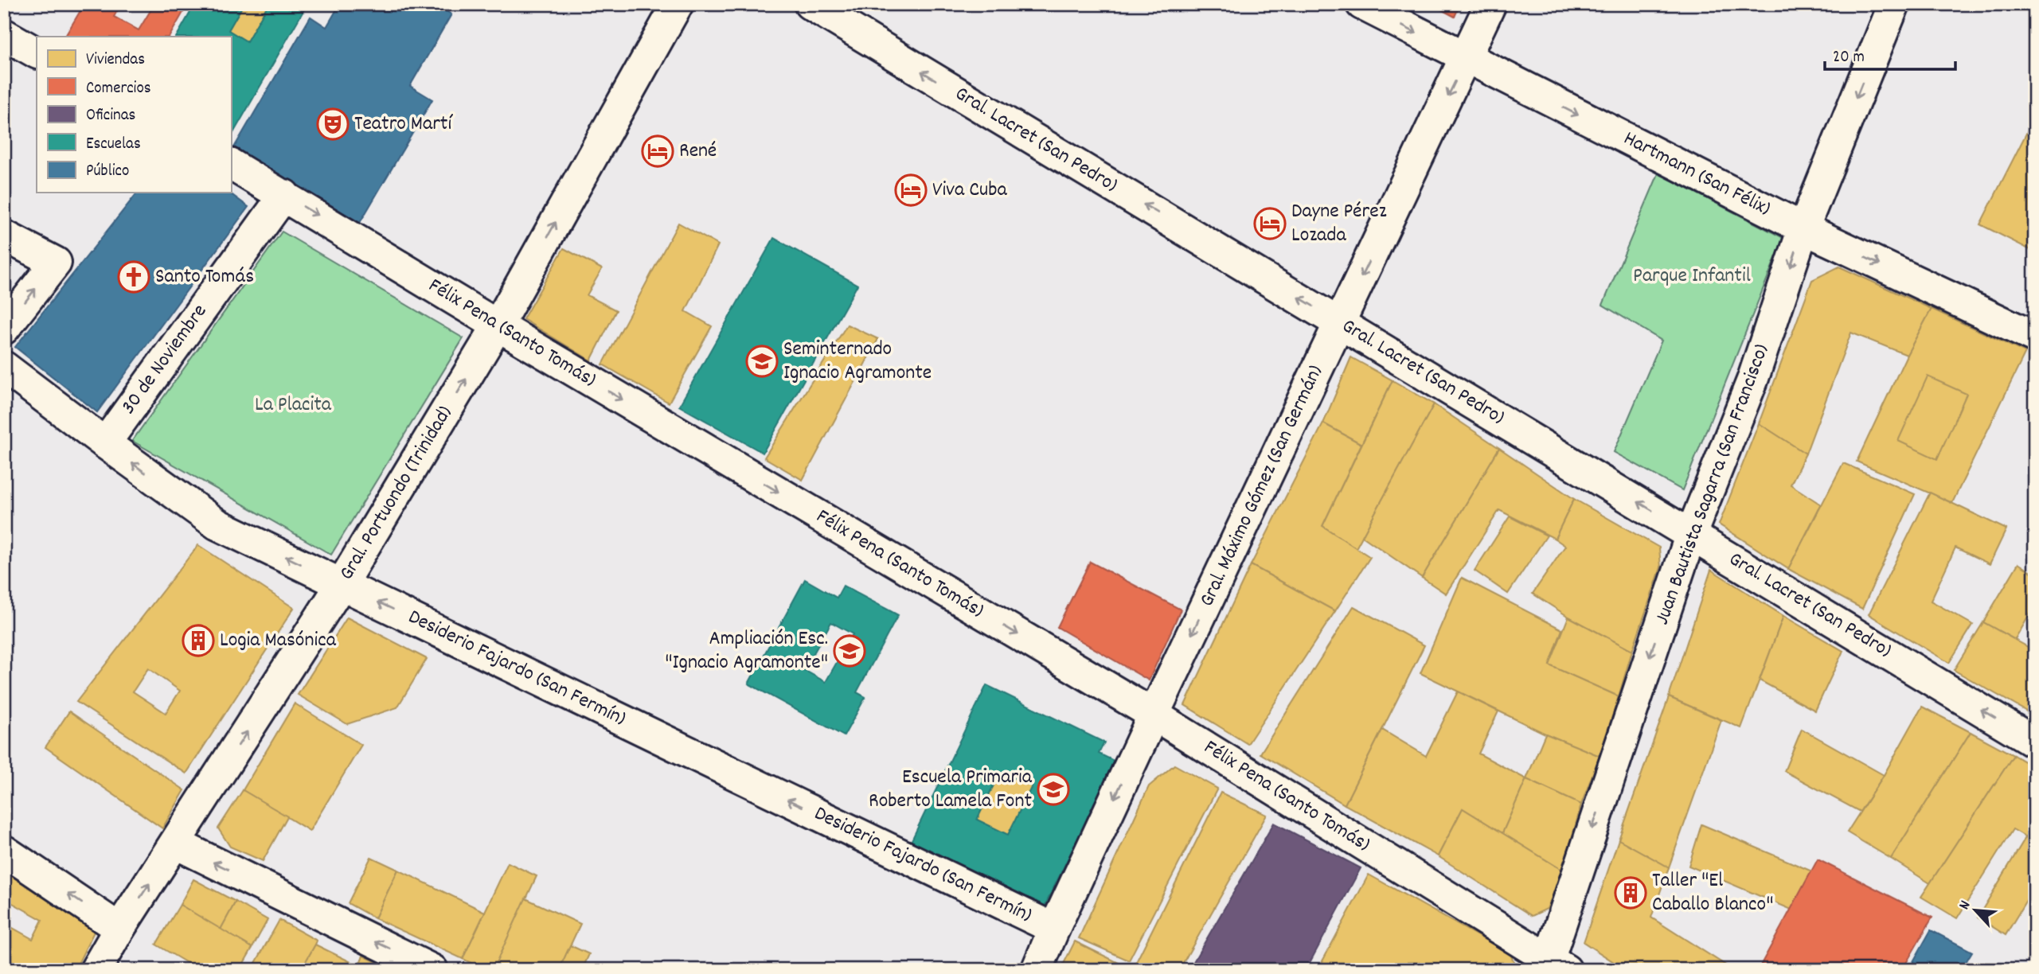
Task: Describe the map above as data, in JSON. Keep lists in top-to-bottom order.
{
  "streets": {
    "street": [
      "Gral. Lacret (San Pedro)",
      "Hartmann (San Félix)",
      "Félix Pena (Santo Tomás)",
      "30 de Noviembre",
      "Juan Bautista Sagarra (San Francisco)",
      "Gral. Máximo Gómez (San Germán)",
      "Gral. Portuondo (Trinidad)",
      "Desiderio Fajardo (San Fermín)"
    ]
  },
  "crossings": [
    ["Gral. Lacret (San Pedro)", "Juan Bautista Sagarra (San Francisco)"],
    ["Gral. Lacret (San Pedro)", "Gral. Máximo Gómez (San Germán)"],
    ["Hartmann (San Félix)", "Juan Bautista Sagarra (San Francisco)"],
    ["Hartmann (San Félix)", "Gral. Máximo Gómez (San Germán)"],
    ["Félix Pena (Santo Tomás)", "30 de Noviembre"],
    ["Félix Pena (Santo Tomás)", "Juan Bautista Sagarra (San Francisco)"],
    ["Félix Pena (Santo Tomás)", "Gral. Máximo Gómez (San Germán)"],
    ["Félix Pena (Santo Tomás)", "Gral. Portuondo (Trinidad)"],
    ["30 de Noviembre", "Desiderio Fajardo (San Fermín)"],
    ["Gral. Máximo Gómez (San Germán)", "Desiderio Fajardo (San Fermín)"],
    ["Gral. Portuondo (Trinidad)", "Desiderio Fajardo (San Fermín)"]
  ],
  "one_way": [
    "Gral. Lacret (San Pedro)",
    "Hartmann (San Félix)",
    "Félix Pena (Santo Tomás)",
    "Juan Bautista Sagarra (San Francisco)",
    "Gral. Máximo Gómez (San Germán)",
    "Gral. Portuondo (Trinidad)",
    "Desiderio Fajardo (San Fermín)"
  ],
  "parks": ["Parque Infantil", "La Placita"],
  "places": {
    "theatre": ["Teatro Martí"],
    "hotel": ["René", "Viva Cuba", "Dayne Pérez Lozada"],
    "church": ["Santo Tomás"],
    "school or university": ["Seminternado Ignacio Agramonte", "Ampliación Esc. \"Ignacio Agramonte\"", "Escuela Primaria Roberto Lamela Font"],
    "building": ["Logia Masónica", "Taller \"El Caballo Blanco\""]
  },
  "legend": [
    "Viviendas",
    "Comercios",
    "Oficinas",
    "Escuelas",
    "Público"
  ],
  "scale_bar": "20 m",
  "north": "top left"
}
